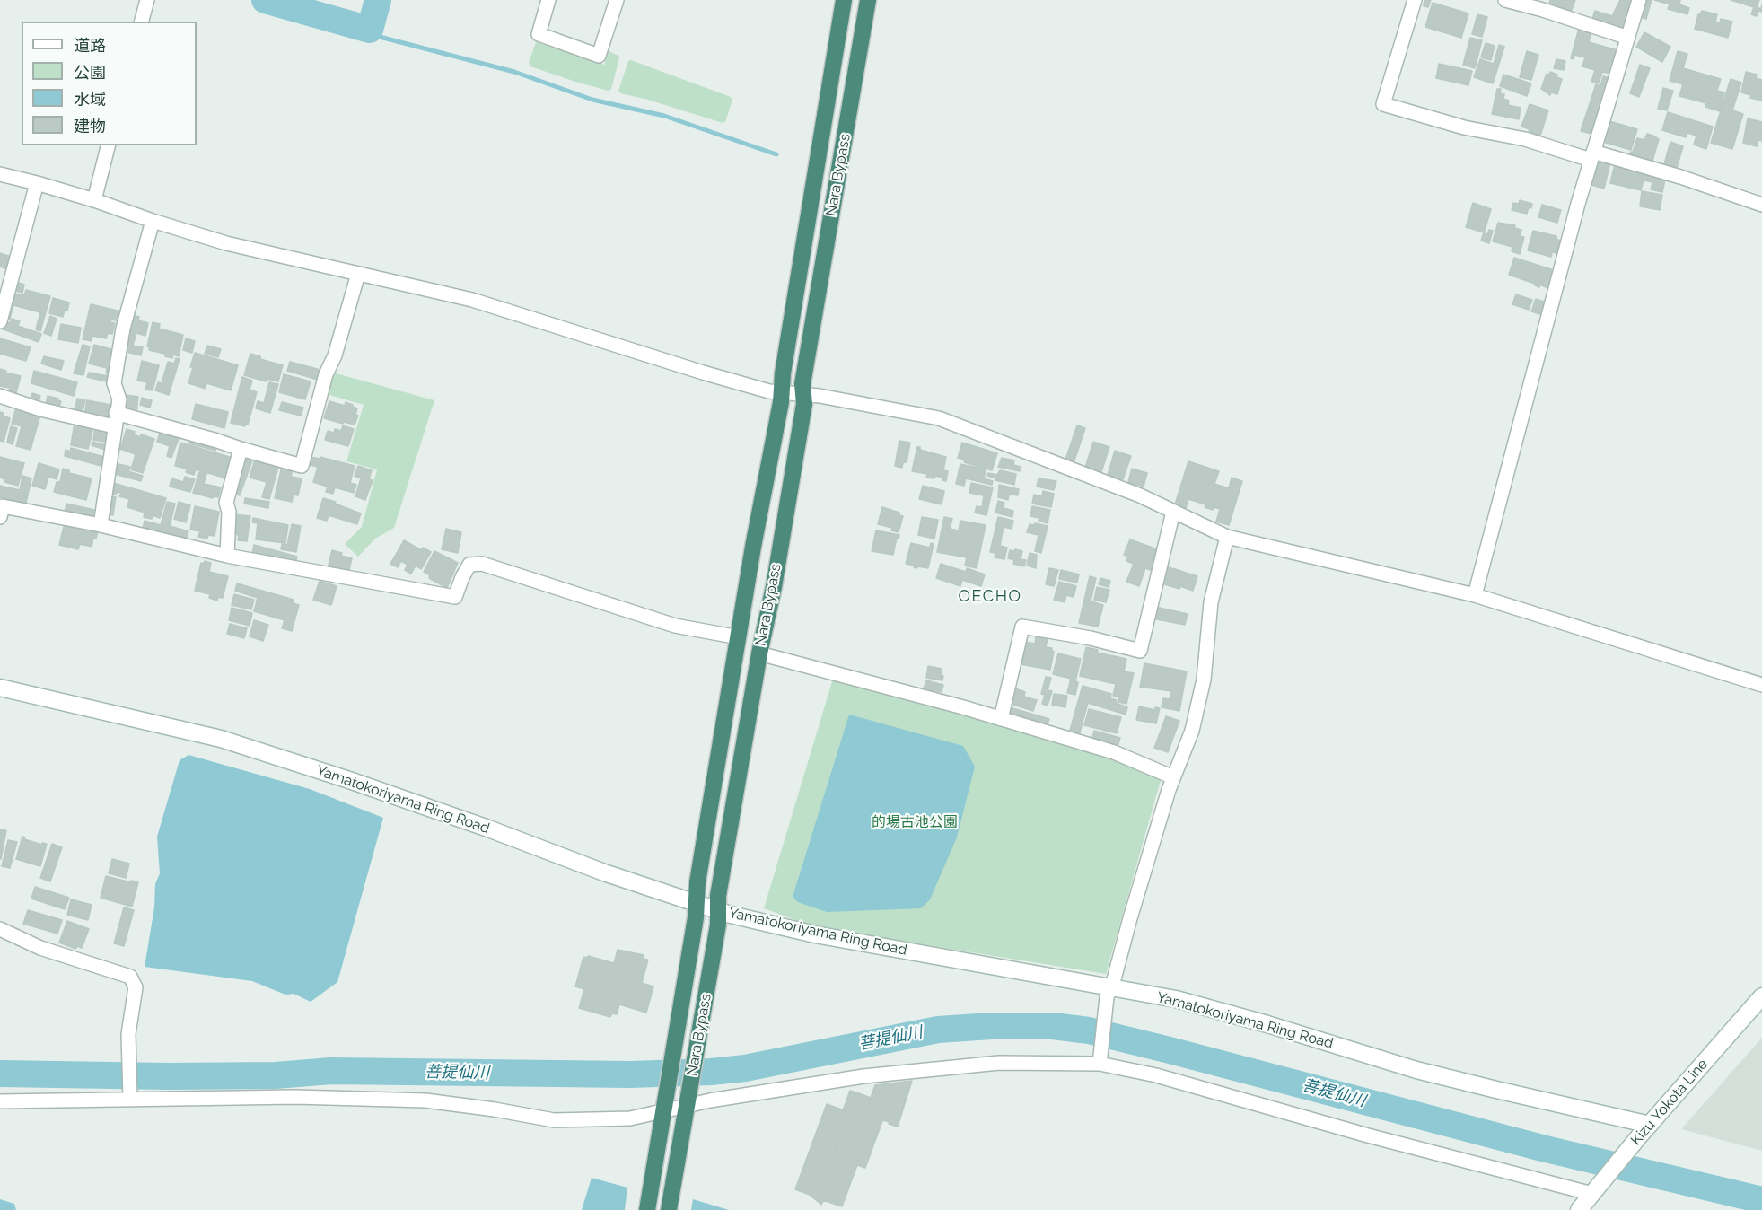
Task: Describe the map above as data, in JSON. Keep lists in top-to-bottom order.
{
  "streets": {
    "highway": ["Nara Bypass"],
    "main road": ["Yamatokoriyama Ring Road", "Kizu Yokota Line"]
  },
  "crossings": [
    ["Nara Bypass", "Yamatokoriyama Ring Road"],
    ["Yamatokoriyama Ring Road", "Kizu Yokota Line"]
  ],
  "districts": ["OECHO"],
  "water": ["菩提仙川"],
  "parks": ["的場古池公園"],
  "legend": [
    "道路",
    "公園",
    "水域",
    "建物"
  ]
}
